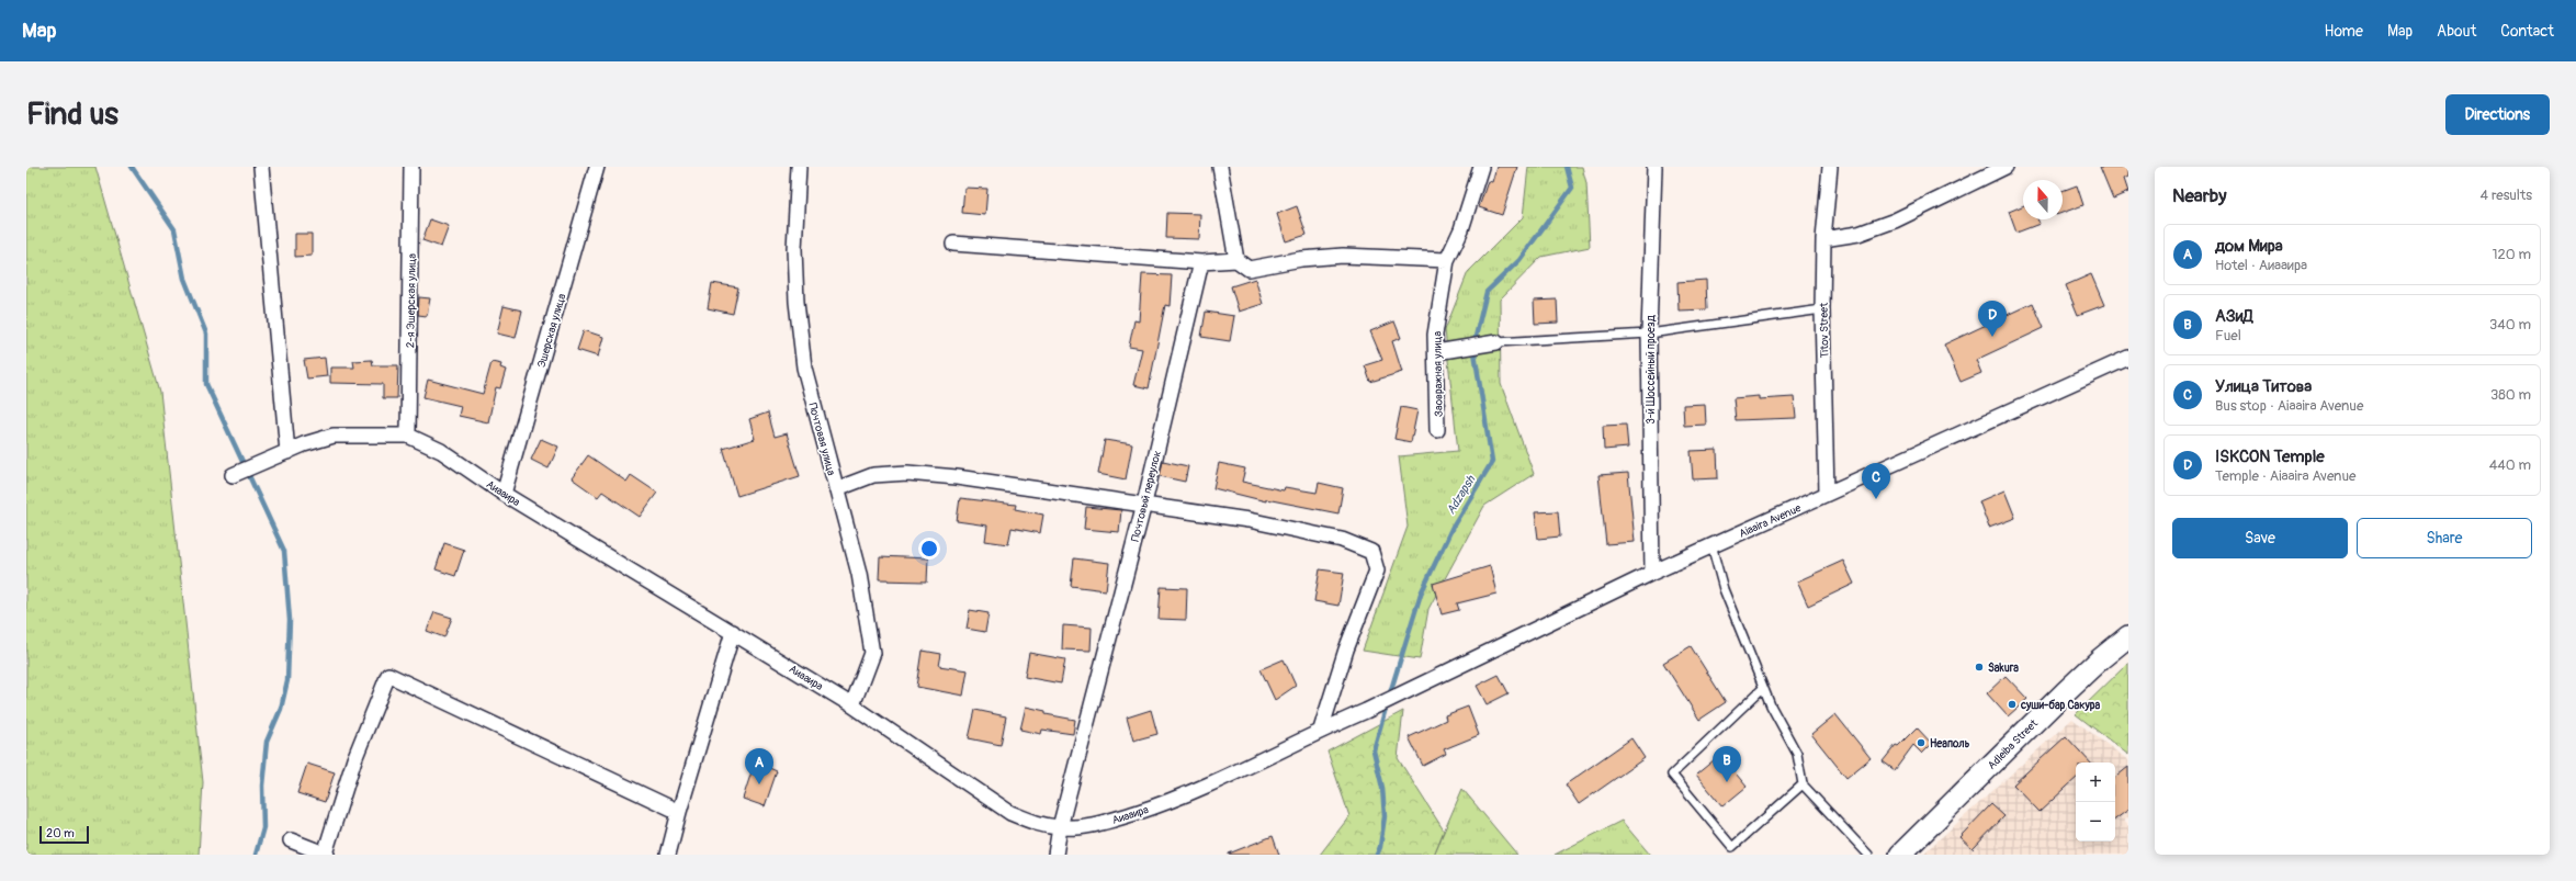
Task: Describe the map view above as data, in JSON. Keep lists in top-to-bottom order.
{
  "streets": {
    "main road": ["Adleiba Street"],
    "street": [
      "2-я Эшерская улица",
      "Эшерская улица",
      "Titov Street",
      "3-й Шоссейный проезд",
      "Заовражная улица",
      "Почтовая улица",
      "Аиааира",
      "Почтовый переулок",
      "Aiaaira Avenue"
    ]
  },
  "crossings": [
    ["2-я Эшерская улица", "Аиааира"],
    ["Эшерская улица", "Аиааира"],
    ["Titov Street", "Aiaaira Avenue"],
    ["3-й Шоссейный проезд", "Aiaaira Avenue"],
    ["Почтовая улица", "Аиааира"],
    ["Аиааира", "Почтовый переулок"],
    ["Аиааира", "Aiaaira Avenue"]
  ],
  "water": ["Adzapsh"],
  "places": ["Sakura", "суши-бар Сакура", "Неаполь"],
  "scale_bar": "20 m",
  "north": "top",
  "page": {
    "header": "Map",
    "nav": [
      "Home",
      "Map",
      "About",
      "Contact"
    ],
    "buttons": [
      "Directions",
      ["Save", "Share"]
    ],
    "title": "Find us",
    "heading": ["Nearby", "4 results"],
    "list": [
      {
        "mark": "A",
        "name": "дом Мира",
        "note": "Hotel · Аиааира",
        "value": "120 m"
      },
      {
        "mark": "B",
        "name": "АЗиД",
        "note": "Fuel",
        "value": "340 m"
      },
      {
        "mark": "C",
        "name": "Улица Титова",
        "note": "Bus stop · Aiaaira Avenue",
        "value": "380 m"
      },
      {
        "mark": "D",
        "name": "ISKCON Temple",
        "note": "Temple · Aiaaira Avenue",
        "value": "440 m"
      }
    ],
    "pins": [
      "D",
      "C",
      "B",
      "A"
    ],
    "map_buttons": ["+", "−"],
    "scale": "20 m"
  }
}
